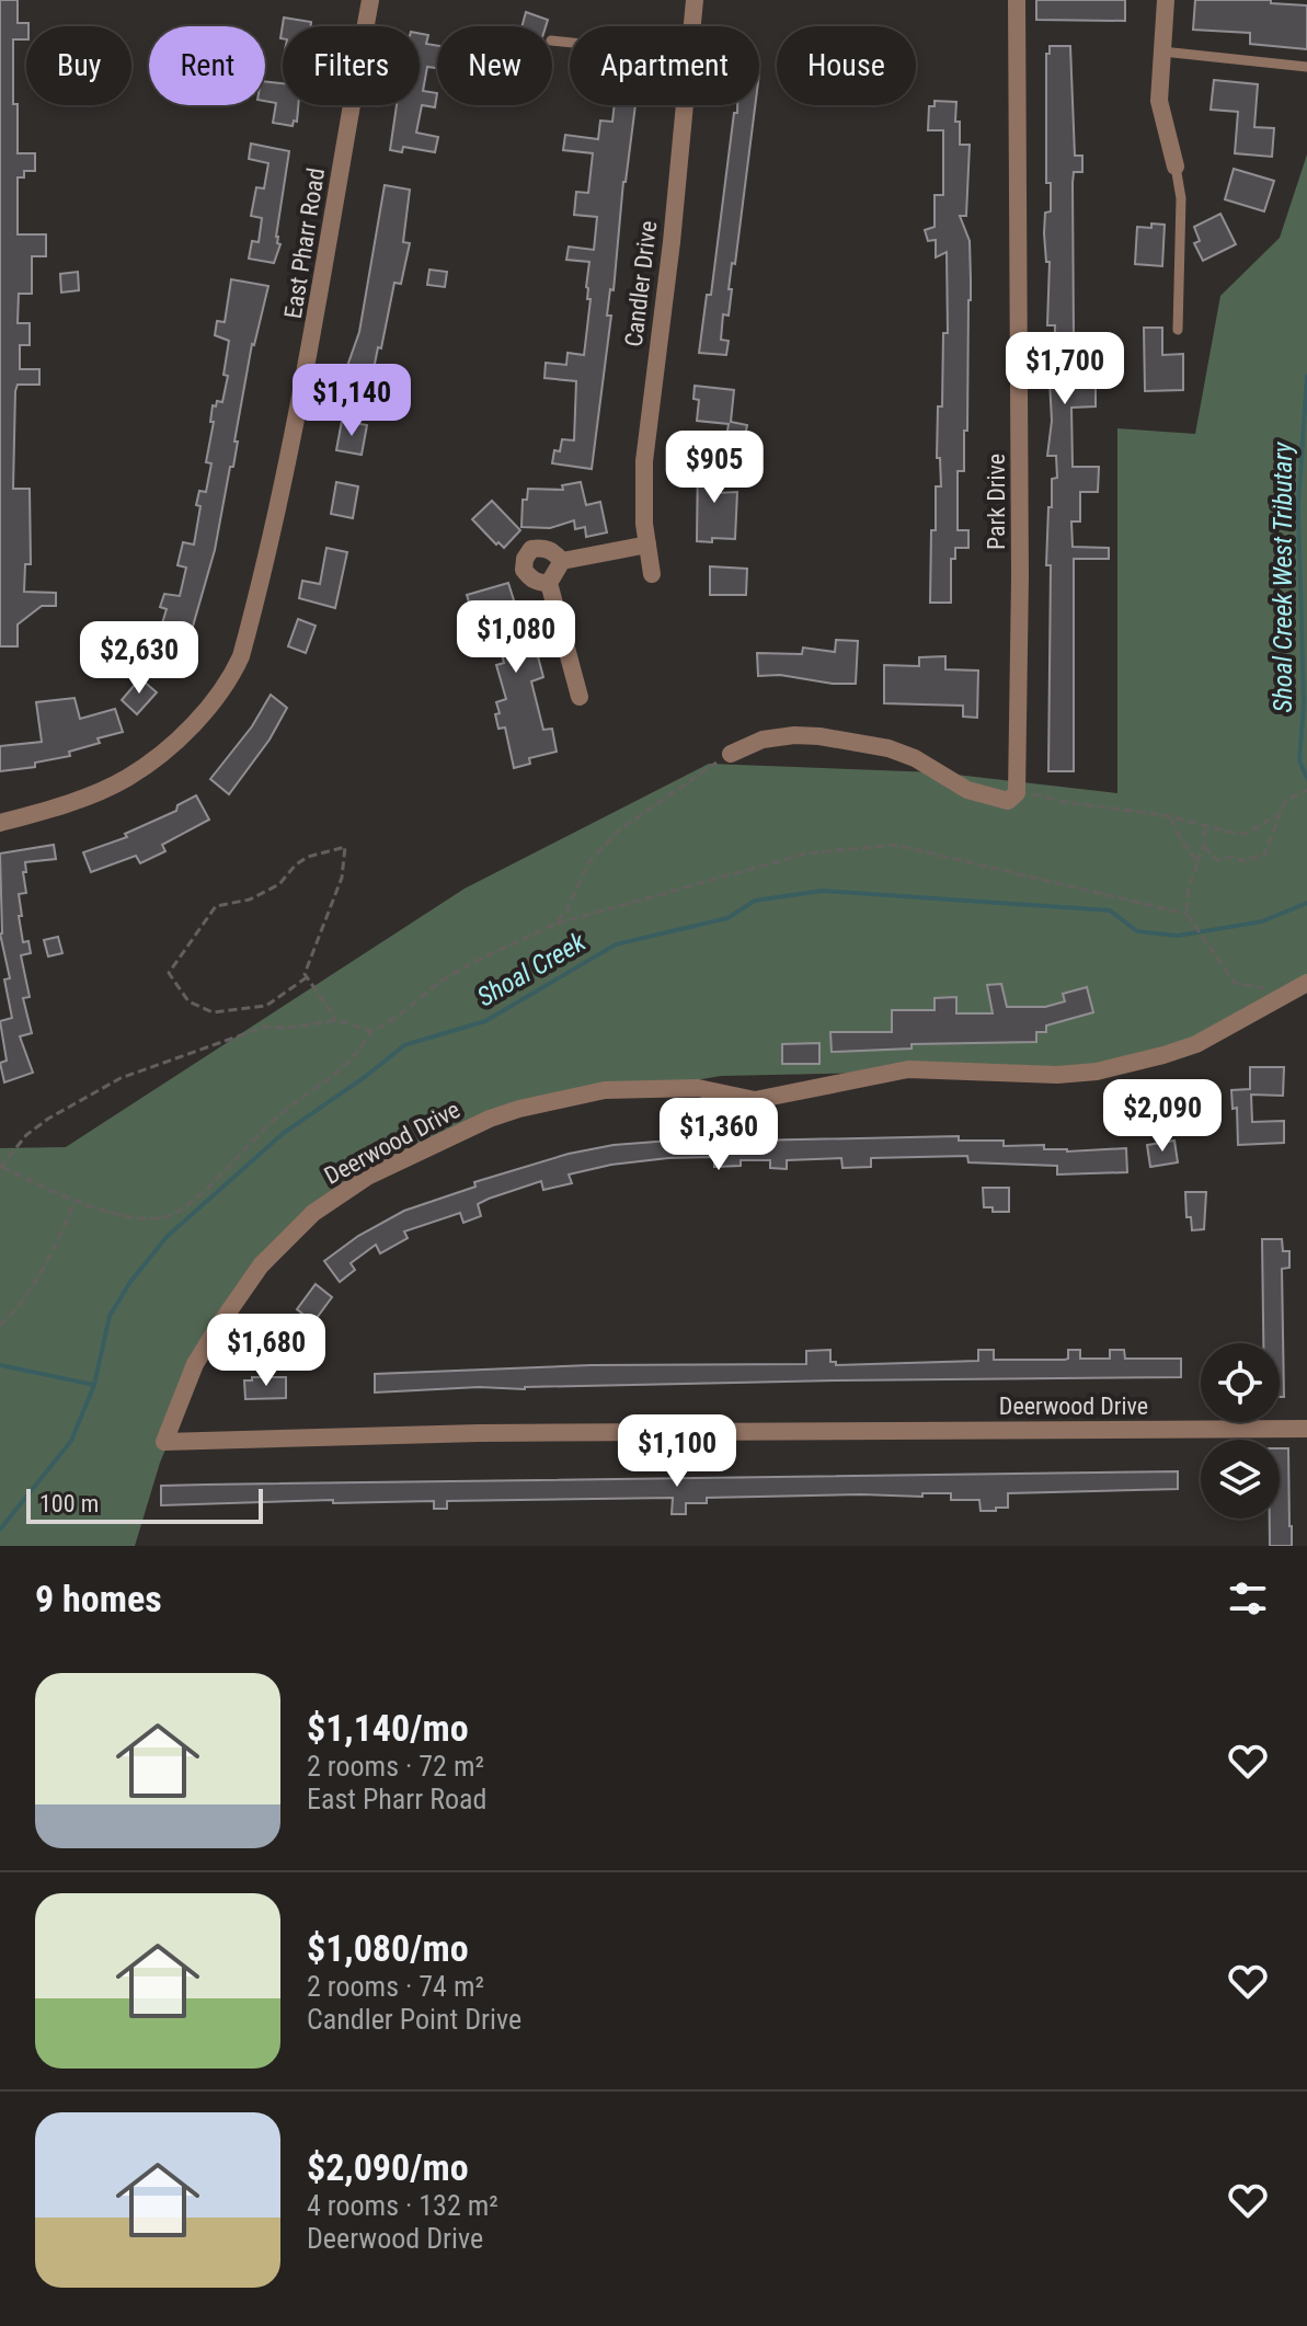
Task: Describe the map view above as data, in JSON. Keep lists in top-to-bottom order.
{
  "streets": {
    "street": [
      "East Pharr Road",
      "Candler Drive",
      "Park Drive",
      "Deerwood Drive"
    ]
  },
  "water": ["Shoal Creek West Tributary", "Shoal Creek"],
  "scale_bar": "100 m",
  "page": {
    "chip": [
      "Buy",
      "Rent",
      "Filters",
      "New",
      "Apartment",
      "House"
    ],
    "price": [
      "$1,700",
      "$1,140",
      "$905",
      "$1,080",
      "$2,630",
      "$2,090",
      "$1,360",
      "$1,680",
      "$1,100"
    ],
    "scale": "100 m",
    "heading": "9 homes",
    "list": [
      {
        "name": "$1,140/mo",
        "note": "2 rooms · 72 m² · East Pharr Road"
      },
      {
        "name": "$1,080/mo",
        "note": "2 rooms · 74 m² · Candler Point Drive"
      },
      {
        "name": "$2,090/mo",
        "note": "4 rooms · 132 m² · Deerwood Drive"
      }
    ]
  }
}
